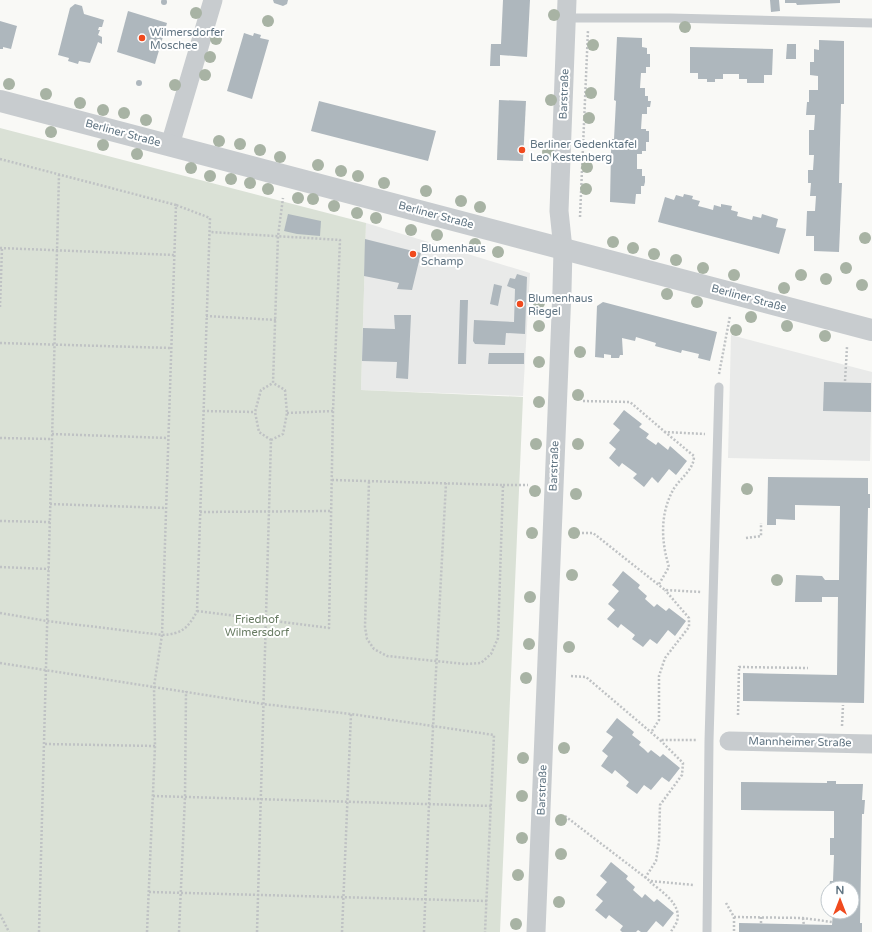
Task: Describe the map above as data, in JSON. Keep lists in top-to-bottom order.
{
  "streets": {
    "street": ["Barstraße", "Berliner Straße", "Mannheimer Straße"]
  },
  "crossings": [
    ["Barstraße", "Berliner Straße"]
  ],
  "parks": ["Friedhof Wilmersdorf"],
  "places": [
    "Wilmersdorfer Moschee",
    "Berliner Gedenktafel Leo Kestenberg",
    "Blumenhaus Schamp",
    "Blumenhaus Riegel"
  ],
  "north": "top"
}
